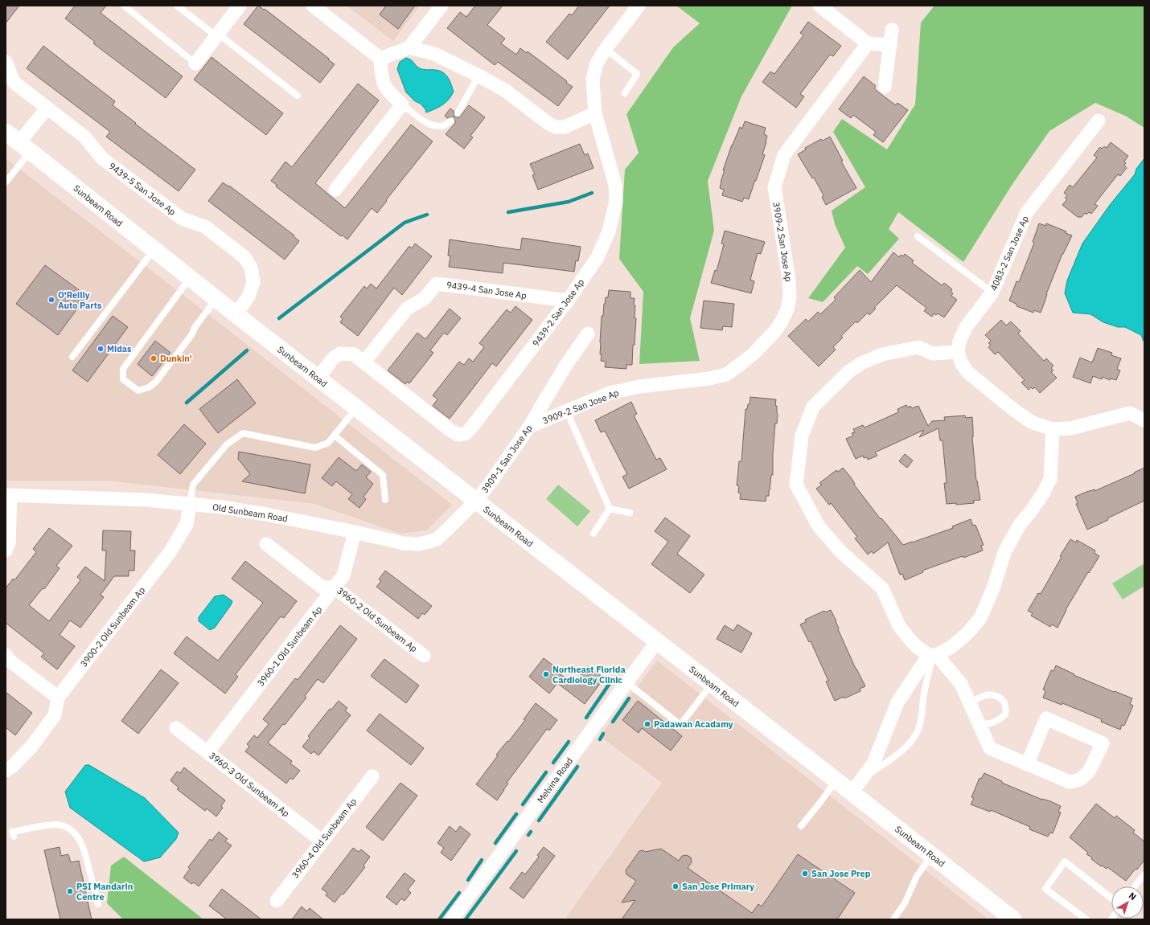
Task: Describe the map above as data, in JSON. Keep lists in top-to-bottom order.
{
  "streets": {
    "street": [
      "9439-5 San Jose Ap",
      "Sunbeam Road",
      "3909-2 San Jose Ap",
      "4083-2 San Jose Ap",
      "9439-4 San Jose Ap",
      "9439-2 San Jose Ap",
      "3909-1 San Jose Ap",
      "Old Sunbeam Road",
      "3960-2 Old Sunbeam Ap",
      "3900-2 Old Sunbeam Ap",
      "3960-1 Old Sunbeam Ap",
      "Melvina Road",
      "3960-3 Old Sunbeam Ap",
      "3960-4 Old Sunbeam Ap"
    ]
  },
  "crossings": [
    ["9439-5 San Jose Ap", "Sunbeam Road"],
    ["Sunbeam Road", "9439-2 San Jose Ap"],
    ["Sunbeam Road", "3909-1 San Jose Ap"],
    ["Sunbeam Road", "Old Sunbeam Road"],
    ["Sunbeam Road", "Melvina Road"],
    ["3909-2 San Jose Ap", "3909-1 San Jose Ap"],
    ["9439-4 San Jose Ap", "9439-2 San Jose Ap"],
    ["3909-1 San Jose Ap", "Old Sunbeam Road"],
    ["Old Sunbeam Road", "3900-2 Old Sunbeam Ap"],
    ["Old Sunbeam Road", "3960-1 Old Sunbeam Ap"],
    ["3960-2 Old Sunbeam Ap", "3960-1 Old Sunbeam Ap"],
    ["3960-1 Old Sunbeam Ap", "3960-3 Old Sunbeam Ap"],
    ["3960-3 Old Sunbeam Ap", "3960-4 Old Sunbeam Ap"]
  ],
  "places": [
    "O'Reilly Auto Parts",
    "Midas",
    "Dunkin'",
    "Northeast Florida Cardiology Clinic",
    "Padawan Acadamy",
    "San Jose Prep",
    "San Jose Primary",
    "PSI Mandarin Centre"
  ],
  "north": "top right"
}
